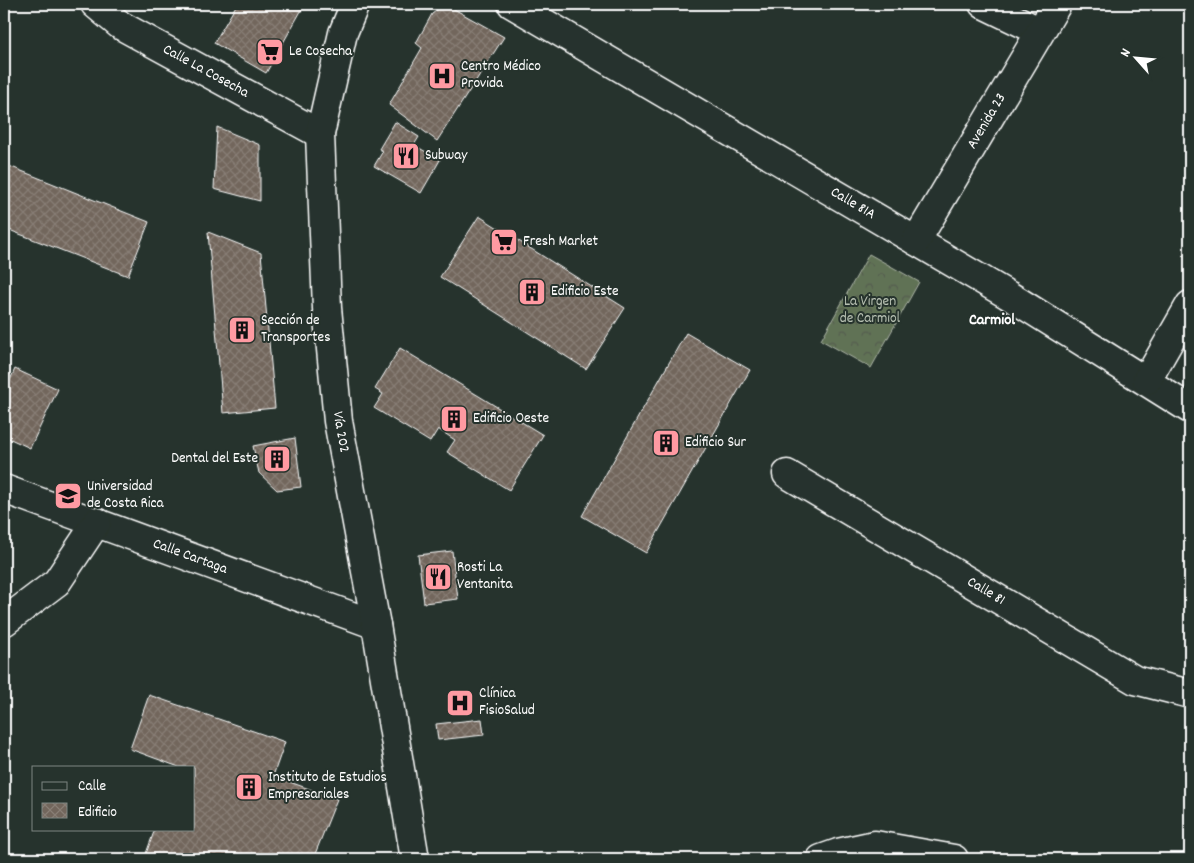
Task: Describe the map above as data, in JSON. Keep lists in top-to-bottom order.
{
  "streets": {
    "street": [
      "Calle La Cosecha",
      "Avenida 23",
      "Calle 81A",
      "Vía 202",
      "Calle Cartaga",
      "Calle 81"
    ]
  },
  "crossings": [
    ["Calle La Cosecha", "Vía 202"],
    ["Avenida 23", "Calle 81A"],
    ["Vía 202", "Calle Cartaga"]
  ],
  "districts": ["Carmiol"],
  "parks": ["La Virgen de Carmiol"],
  "places": {
    "supermarket": ["Le Cosecha", "Fresh Market"],
    "hospital": ["Centro Médico Provida", "Clínica FisioSalud"],
    "restaurant": ["Subway", "Rosti La Ventanita"],
    "building": [
      "Edificio Este",
      "Sección de Transportes",
      "Edificio Oeste",
      "Edificio Sur",
      "Dental del Este",
      "Instituto de Estudios Empresariales"
    ],
    "school or university": ["Universidad de Costa Rica"]
  },
  "legend": ["Calle", "Edificio"],
  "north": "top left"
}
